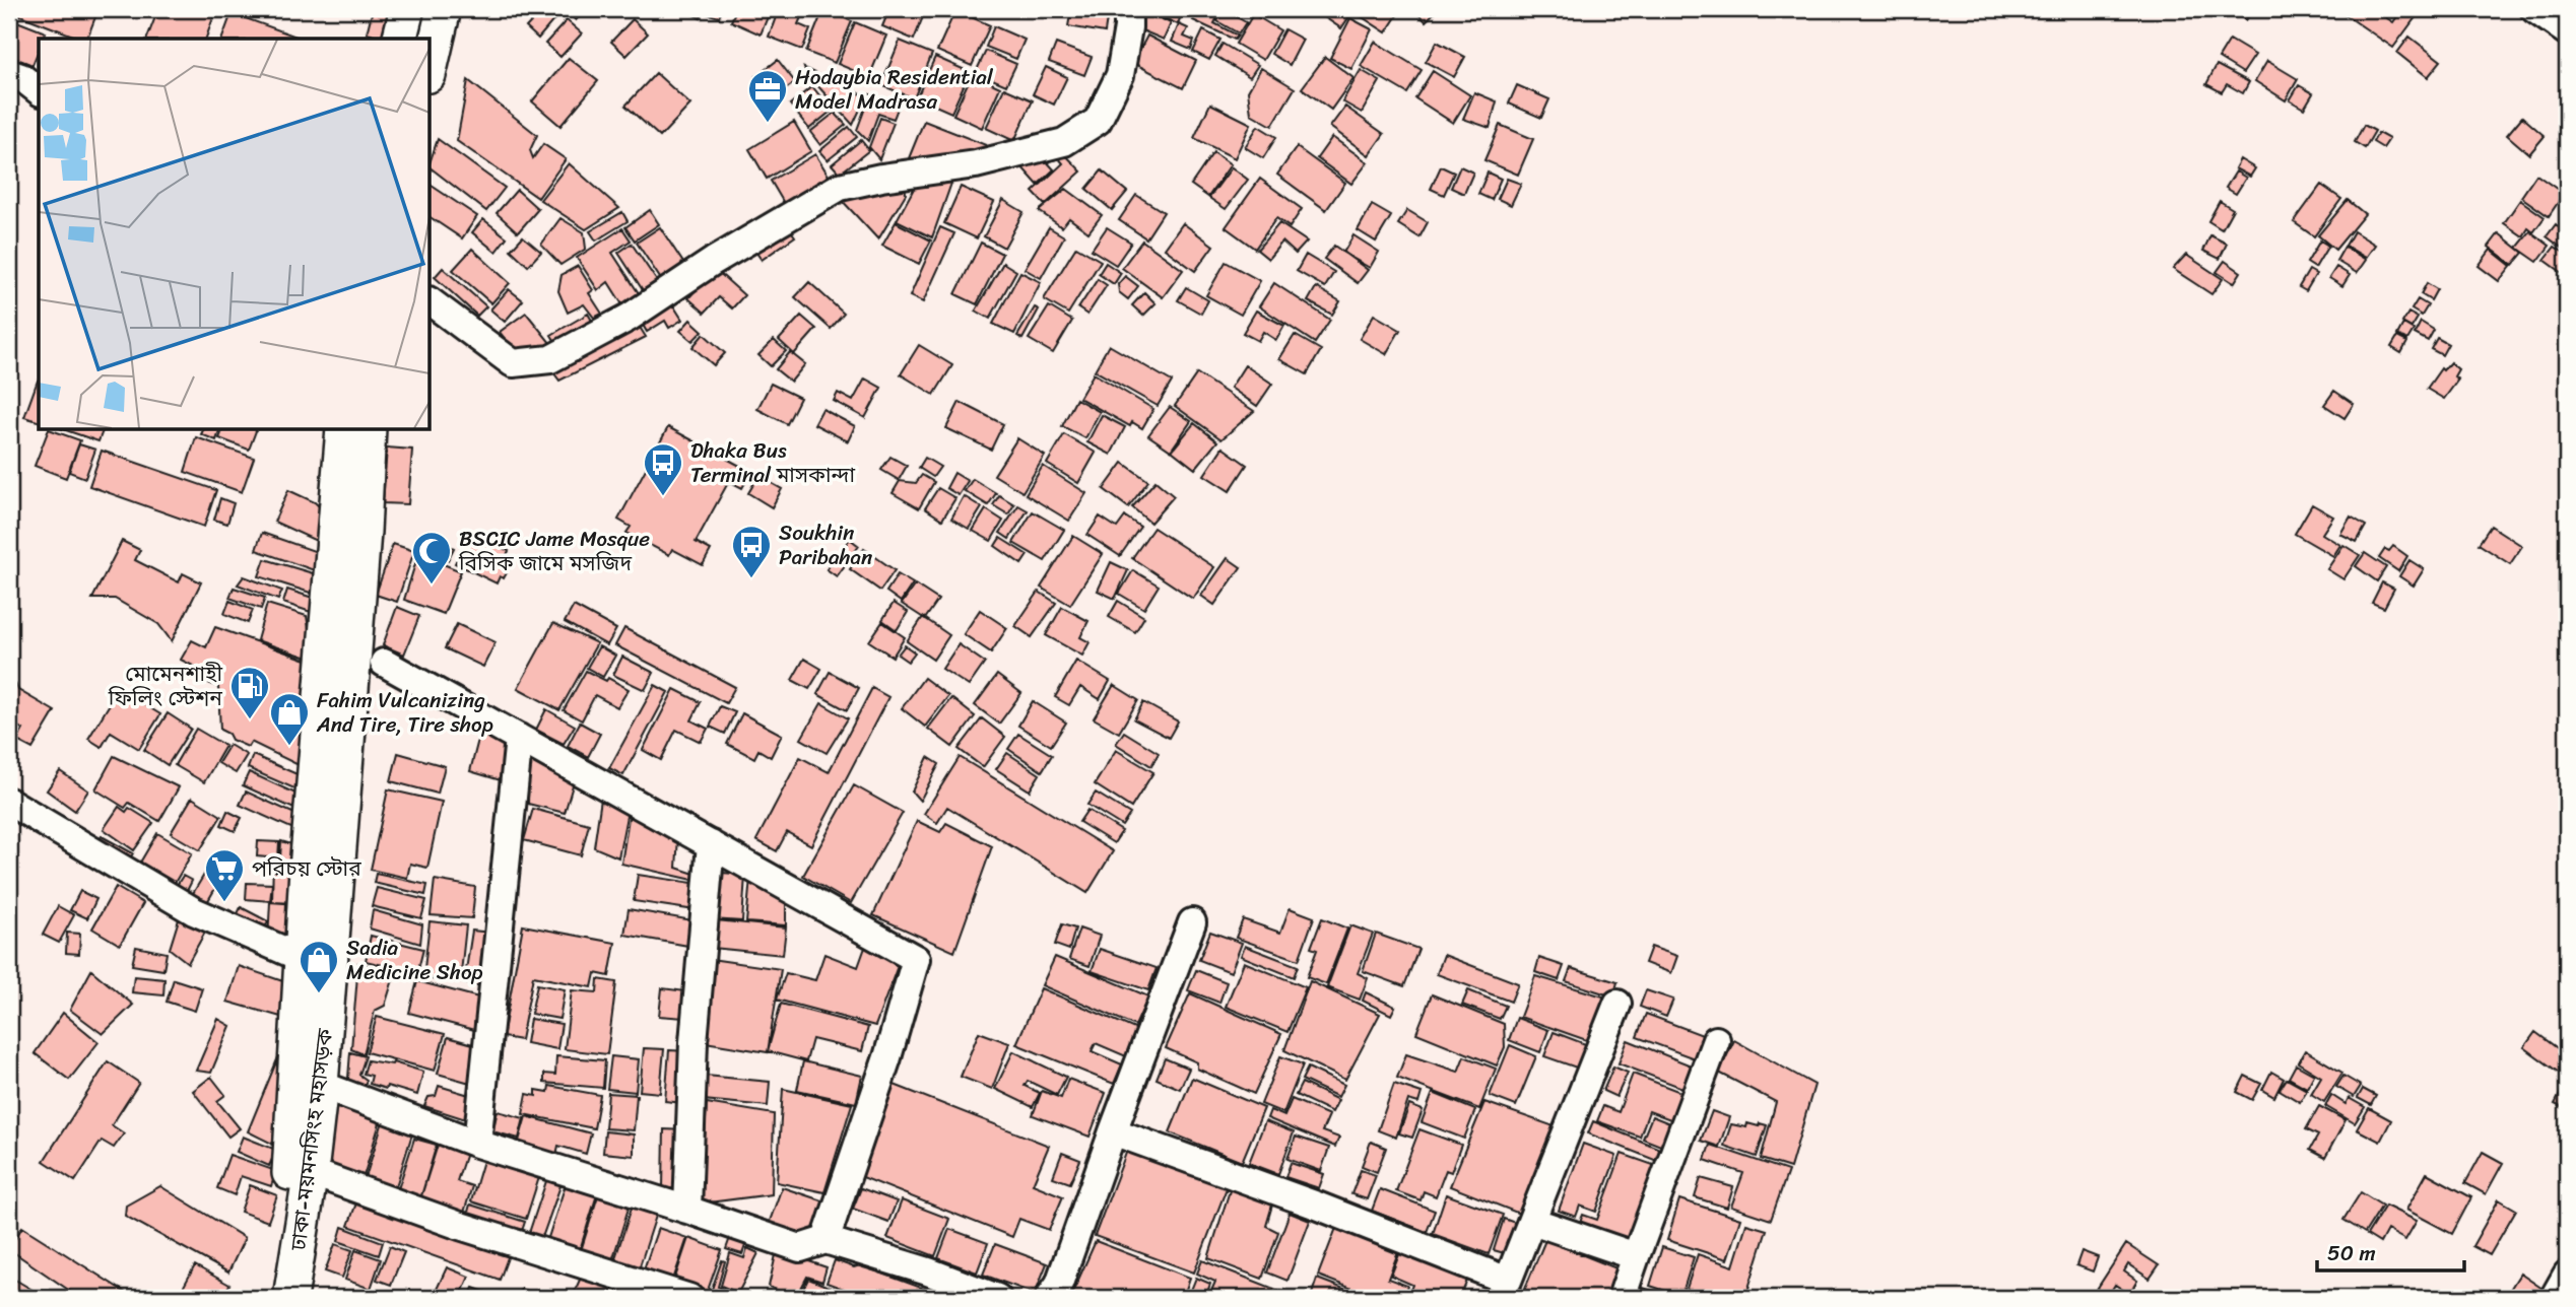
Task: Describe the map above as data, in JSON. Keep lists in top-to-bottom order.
{
  "streets": {
    "main road": ["ঢাকা-ময়মনসিংহ মহাসড়ক"]
  },
  "places": {
    "office": ["Hodaybia Residential Model Madrasa"],
    "bus stop": ["Dhaka Bus Terminal মাসকান্দা", "Soukhin Paribahan"],
    "mosque": ["BSCIC Jame Mosque বিসিক জামে মসজিদ"],
    "fuel station": ["মোমেনশাহী ফিলিং স্টেশন"],
    "shop": ["Fahim Vulcanizing And Tire, Tire shop", "Sadia Medicine Shop"],
    "supermarket": ["পরিচয় স্টোর"]
  },
  "scale_bar": "50 m"
}
